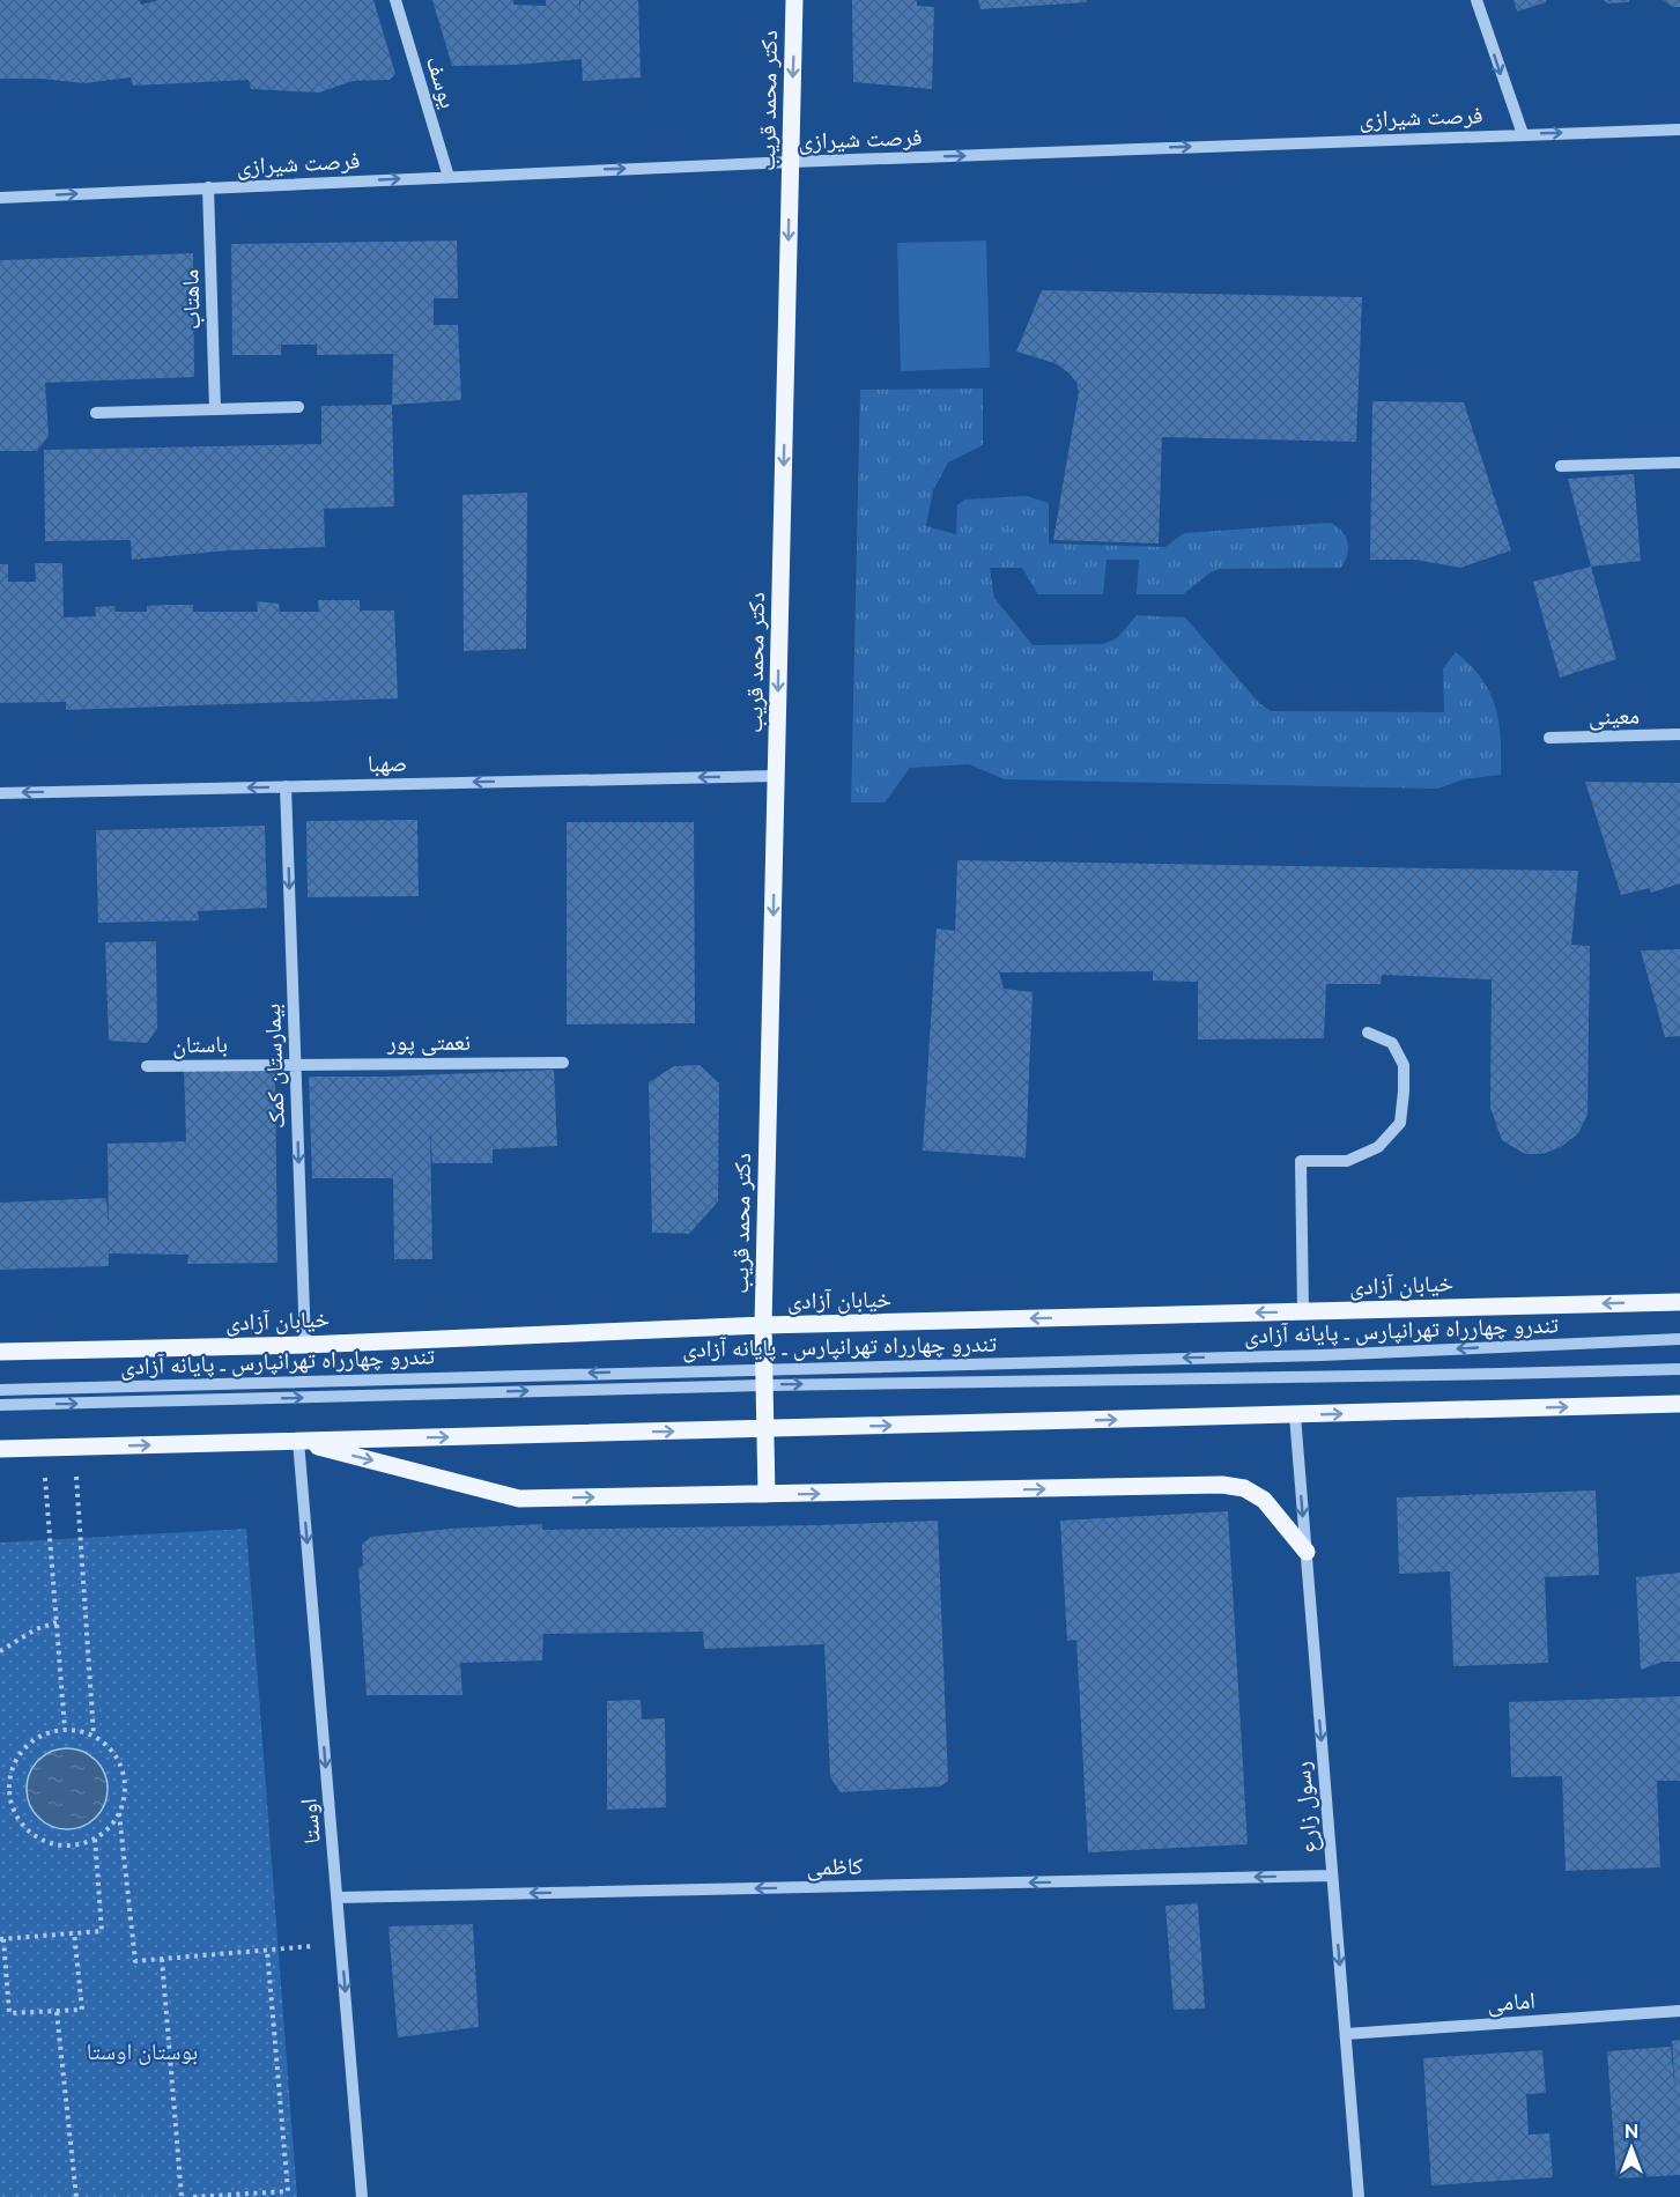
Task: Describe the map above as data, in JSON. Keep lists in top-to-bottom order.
{
  "streets": {
    "main road": ["دکتر محمد قریب", "خیابان آزادی"],
    "street": [
      "یوسف",
      "فرصت شیرازی",
      "ماهتاب",
      "معینی",
      "صهبا",
      "نعمتی پور",
      "باستان",
      "بیمارستان کمک",
      "تندرو چهارراه تهرانپارس ـ پایانه آزادی",
      "رسول زارع",
      "اوستا",
      "کاظمی",
      "امامی"
    ]
  },
  "crossings": [
    ["یوسف", "فرصت شیرازی"],
    ["دکتر محمد قریب", "فرصت شیرازی"],
    ["دکتر محمد قریب", "صهبا"],
    ["دکتر محمد قریب", "خیابان آزادی"],
    ["دکتر محمد قریب", "تندرو چهارراه تهرانپارس ـ پایانه آزادی"],
    ["فرصت شیرازی", "ماهتاب"],
    ["صهبا", "بیمارستان کمک"],
    ["نعمتی پور", "باستان"],
    ["نعمتی پور", "بیمارستان کمک"],
    ["باستان", "بیمارستان کمک"],
    ["بیمارستان کمک", "خیابان آزادی"],
    ["رسول زارع", "کاظمی"],
    ["رسول زارع", "امامی"],
    ["اوستا", "کاظمی"]
  ],
  "one_way": [
    "دکتر محمد قریب",
    "فرصت شیرازی",
    "صهبا",
    "بیمارستان کمک",
    "رسول زارع",
    "اوستا",
    "کاظمی"
  ],
  "parks": ["بوستان اوستا"],
  "north": "top"
}
